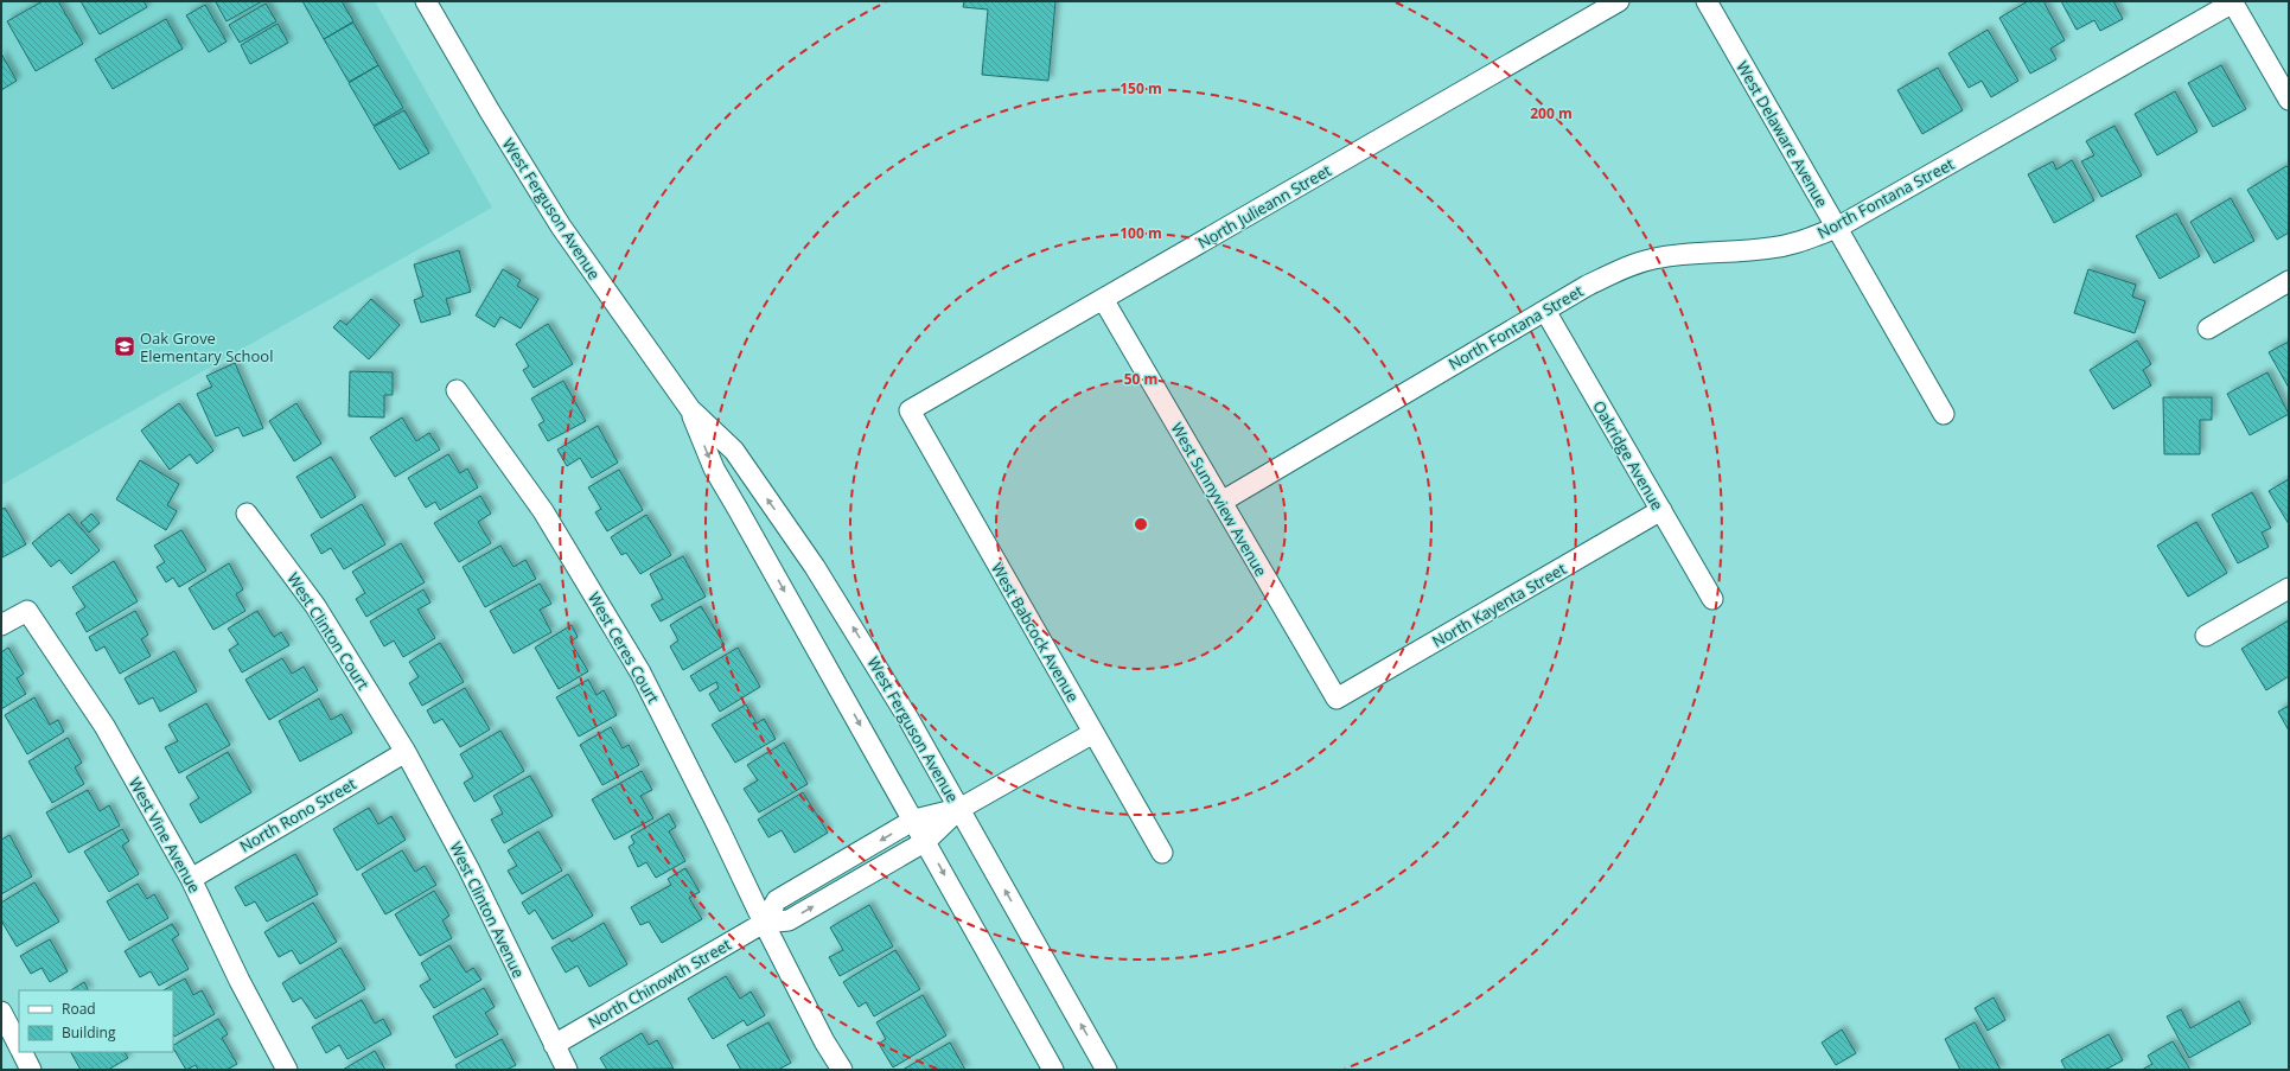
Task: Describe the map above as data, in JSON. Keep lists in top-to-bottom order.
{
  "streets": {
    "street": [
      "West Delaware Avenue",
      "North Fontana Street",
      "North Julieann Street",
      "West Ferguson Avenue",
      "Oakridge Avenue",
      "West Sunnyview Avenue",
      "North Kayenta Street",
      "West Clinton Court",
      "West Babcock Avenue",
      "West Ceres Court",
      "North Rono Street",
      "West Vine Avenue",
      "West Clinton Avenue",
      "North Chinowth Street"
    ]
  },
  "crossings": [
    ["West Delaware Avenue", "North Fontana Street"],
    ["North Fontana Street", "Oakridge Avenue"],
    ["North Fontana Street", "West Sunnyview Avenue"],
    ["North Julieann Street", "West Sunnyview Avenue"],
    ["North Julieann Street", "West Babcock Avenue"],
    ["West Ferguson Avenue", "North Chinowth Street"],
    ["Oakridge Avenue", "North Kayenta Street"],
    ["West Sunnyview Avenue", "North Kayenta Street"],
    ["West Clinton Court", "North Rono Street"],
    ["West Clinton Court", "West Clinton Avenue"],
    ["West Babcock Avenue", "North Chinowth Street"],
    ["West Ceres Court", "North Chinowth Street"],
    ["North Rono Street", "West Vine Avenue"],
    ["North Rono Street", "West Clinton Avenue"],
    ["West Clinton Avenue", "North Chinowth Street"]
  ],
  "places": {
    "school or university": ["Oak Grove Elementary School"]
  },
  "legend": ["Road", "Building"],
  "rings": [
    "150 m",
    "200 m",
    "100 m",
    "50 m"
  ]
}
